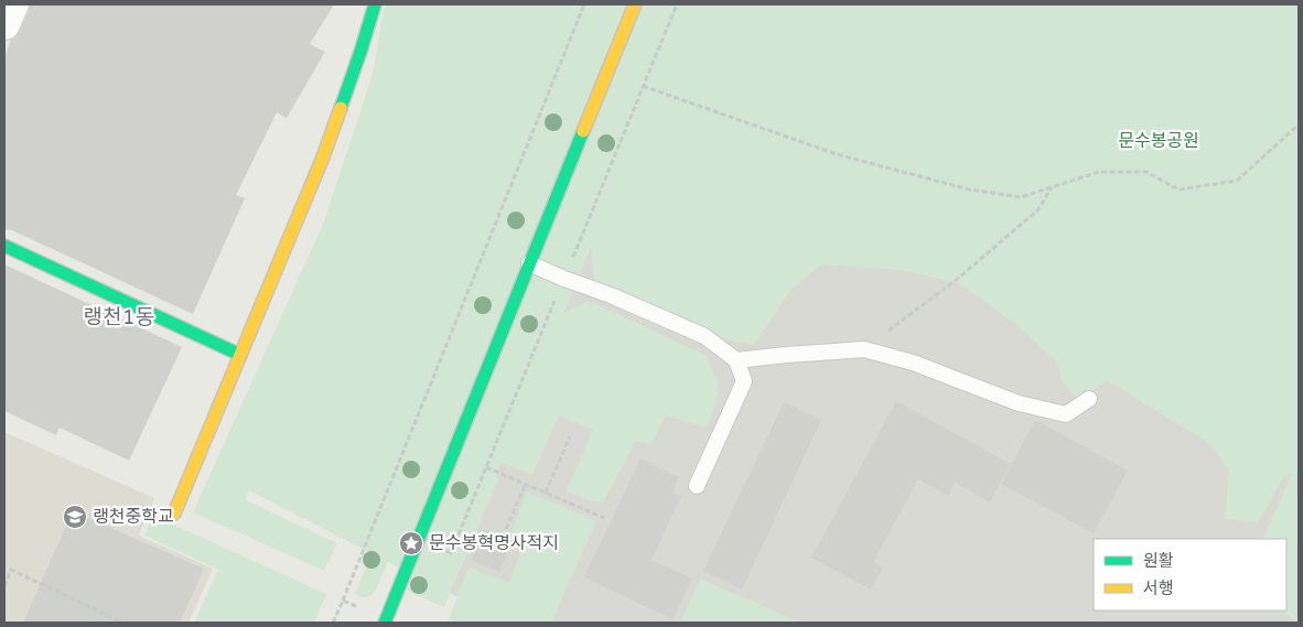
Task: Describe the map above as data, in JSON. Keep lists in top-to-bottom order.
{
  "districts": ["랭천1동"],
  "parks": ["문수봉공원"],
  "places": {
    "school or university": ["랭천중학교"],
    "place": ["문수봉혁명사적지"]
  },
  "legend": ["원활", "서행"]
}
